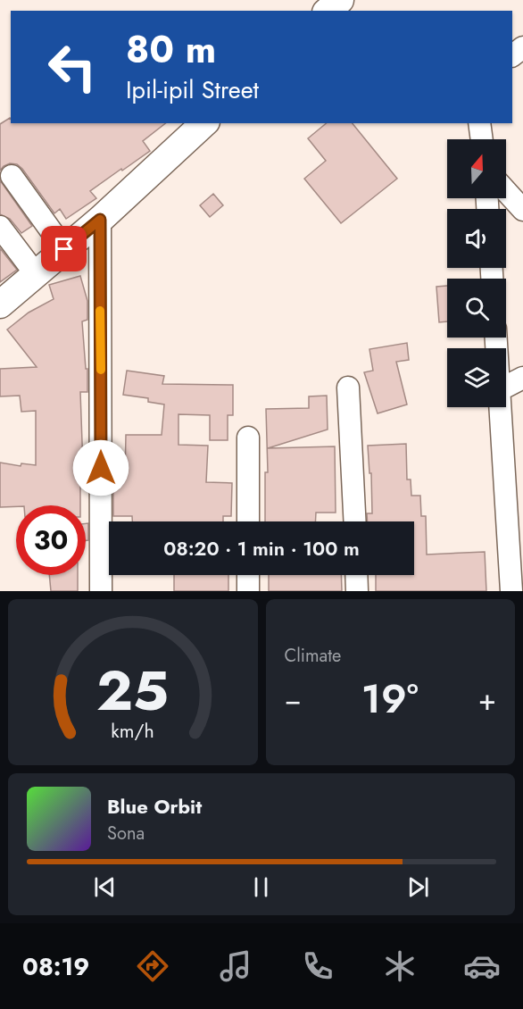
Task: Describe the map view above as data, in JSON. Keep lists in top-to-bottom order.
{
  "north": "top",
  "page": {
    "turn": ["80 m", "Ipil-ipil Street"],
    "limit": "30",
    "trip": "08:20 · 1 min · 100 m",
    "tile": "Climate",
    "heat": ["−", "19°", "+"],
    "song": ["Blue Orbit", "Sona"],
    "tabs": "08:19",
    "gauge": ["25", "km/h"]
  }
}
